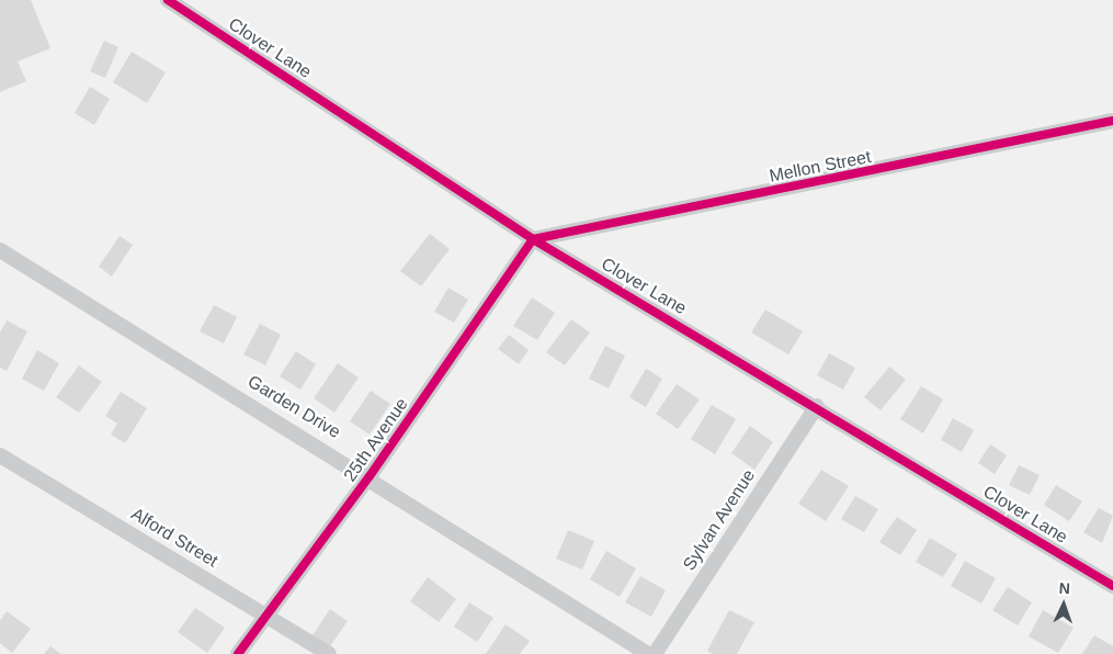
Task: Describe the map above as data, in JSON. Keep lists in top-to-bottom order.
{
  "streets": {
    "street": [
      "Clover Lane",
      "Mellon Street",
      "Garden Drive",
      "25th Avenue",
      "Sylvan Avenue",
      "Alford Street"
    ]
  },
  "crossings": [
    ["Clover Lane", "Mellon Street"],
    ["Clover Lane", "25th Avenue"],
    ["Clover Lane", "Sylvan Avenue"],
    ["Mellon Street", "25th Avenue"],
    ["Garden Drive", "25th Avenue"],
    ["25th Avenue", "Alford Street"]
  ],
  "north": "top"
}
